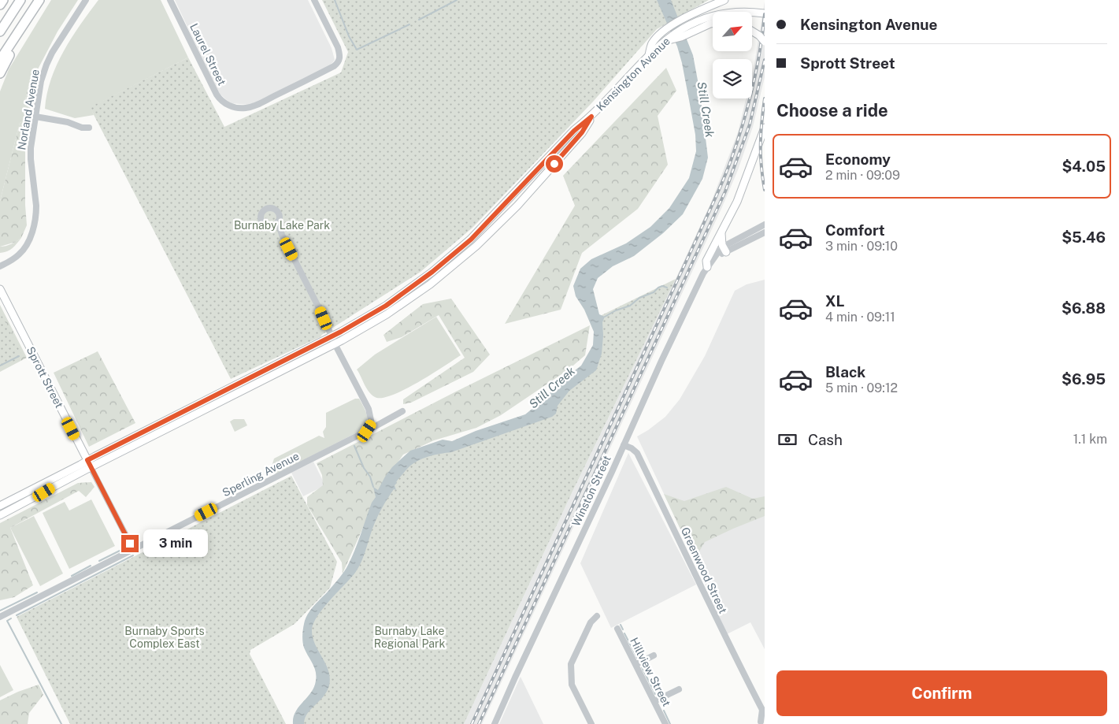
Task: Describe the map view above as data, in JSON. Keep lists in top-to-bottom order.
{
  "streets": {
    "main road": ["Kensington Avenue", "Sprott Street"],
    "street": [
      "Laurel Street",
      "Norland Avenue",
      "Sperling Avenue",
      "Winston Street",
      "Greenwood Street",
      "Hillview Street"
    ]
  },
  "crossings": [
    ["Kensington Avenue", "Sprott Street"],
    ["Sprott Street", "Sperling Avenue"],
    ["Winston Street", "Greenwood Street"]
  ],
  "water": ["Still Creek"],
  "parks": ["Burnaby Lake Park", "Burnaby Sports Complex East", "Burnaby Lake Regional Park"],
  "north": "top right",
  "page": {
    "banner": ["Kensington Avenue", "Sprott Street"],
    "heading": "Choose a ride",
    "list": [
      {
        "name": "Economy",
        "note": "2 min · 09:09",
        "value": "$4.05"
      },
      {
        "name": "Comfort",
        "note": "3 min · 09:10",
        "value": "$5.46"
      },
      {
        "name": "XL",
        "note": "4 min · 09:11",
        "value": "$6.88"
      },
      {
        "name": "Black",
        "note": "5 min · 09:12",
        "value": "$6.95"
      }
    ],
    "pay": ["Cash", "1.1 km"],
    "bubble": "3 min",
    "buttons": "Confirm"
  }
}
